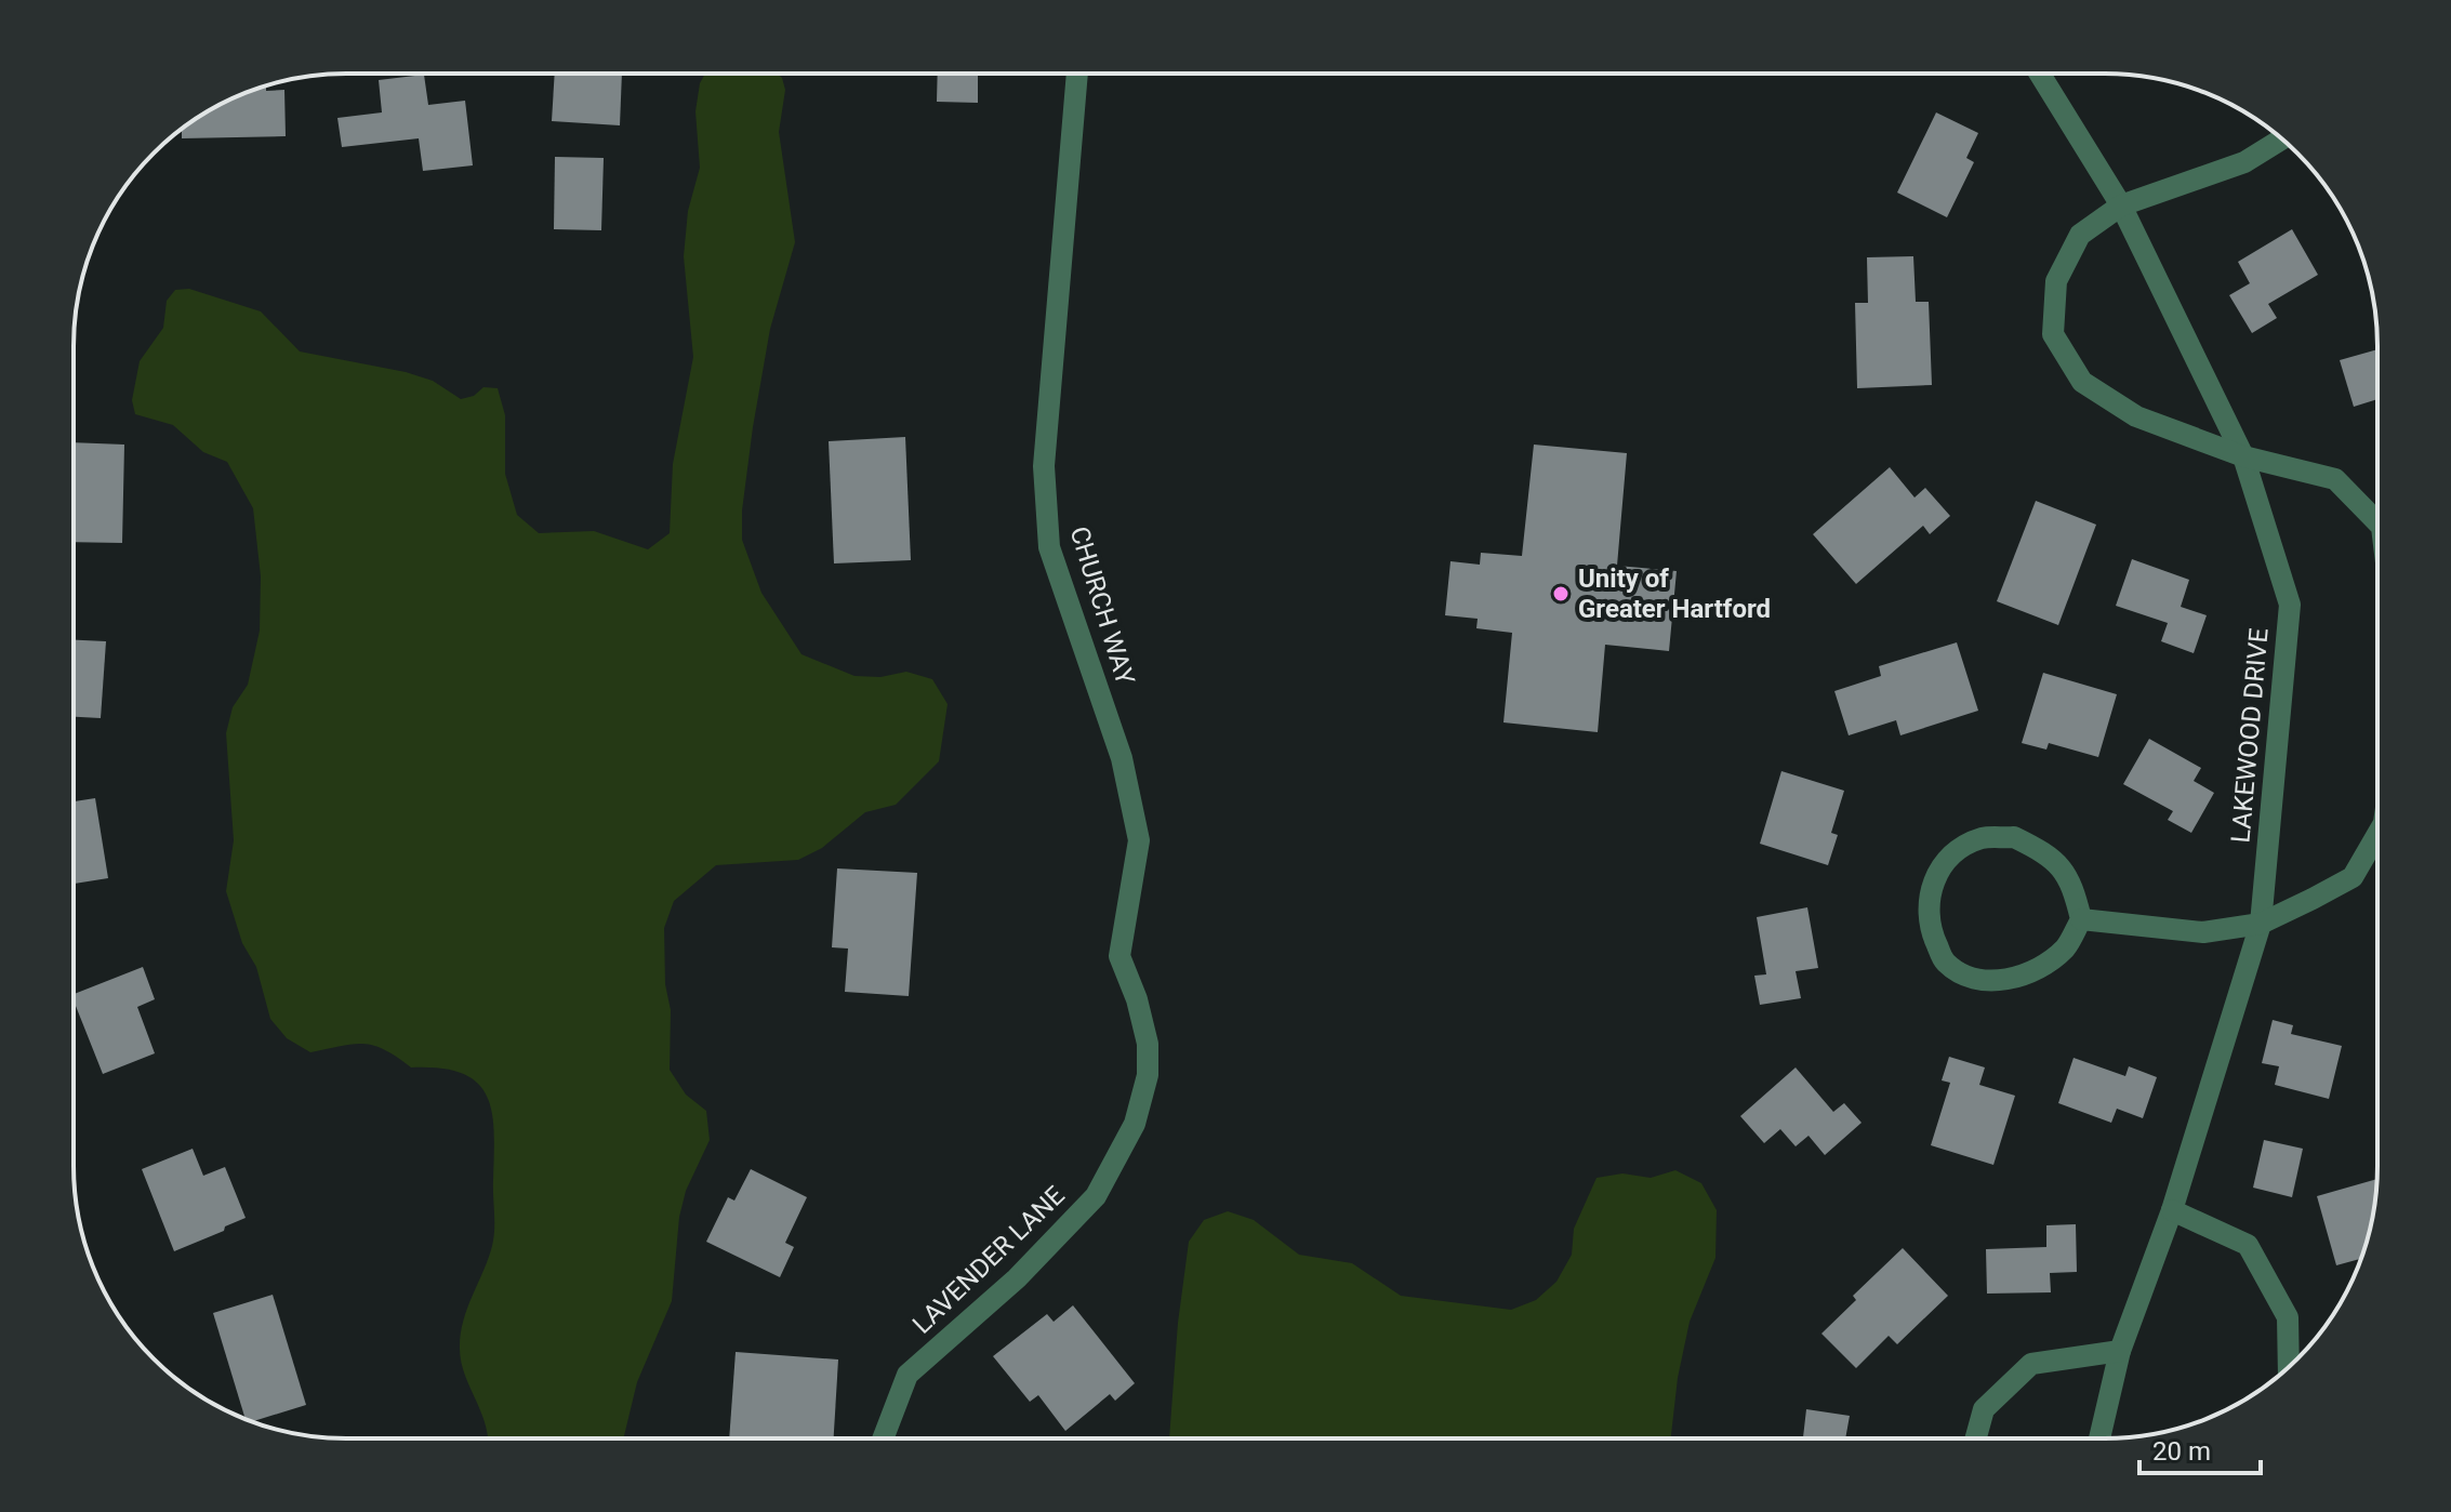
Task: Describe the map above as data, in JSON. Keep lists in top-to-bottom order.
{
  "streets": {
    "street": ["CHURCH WAY", "LAKEWOOD DRIVE", "LAVENDER LANE"]
  },
  "crossings": [
    ["CHURCH WAY", "LAVENDER LANE"]
  ],
  "places": ["Unity of Greater Hartford"],
  "scale_bar": "20 m"
}
